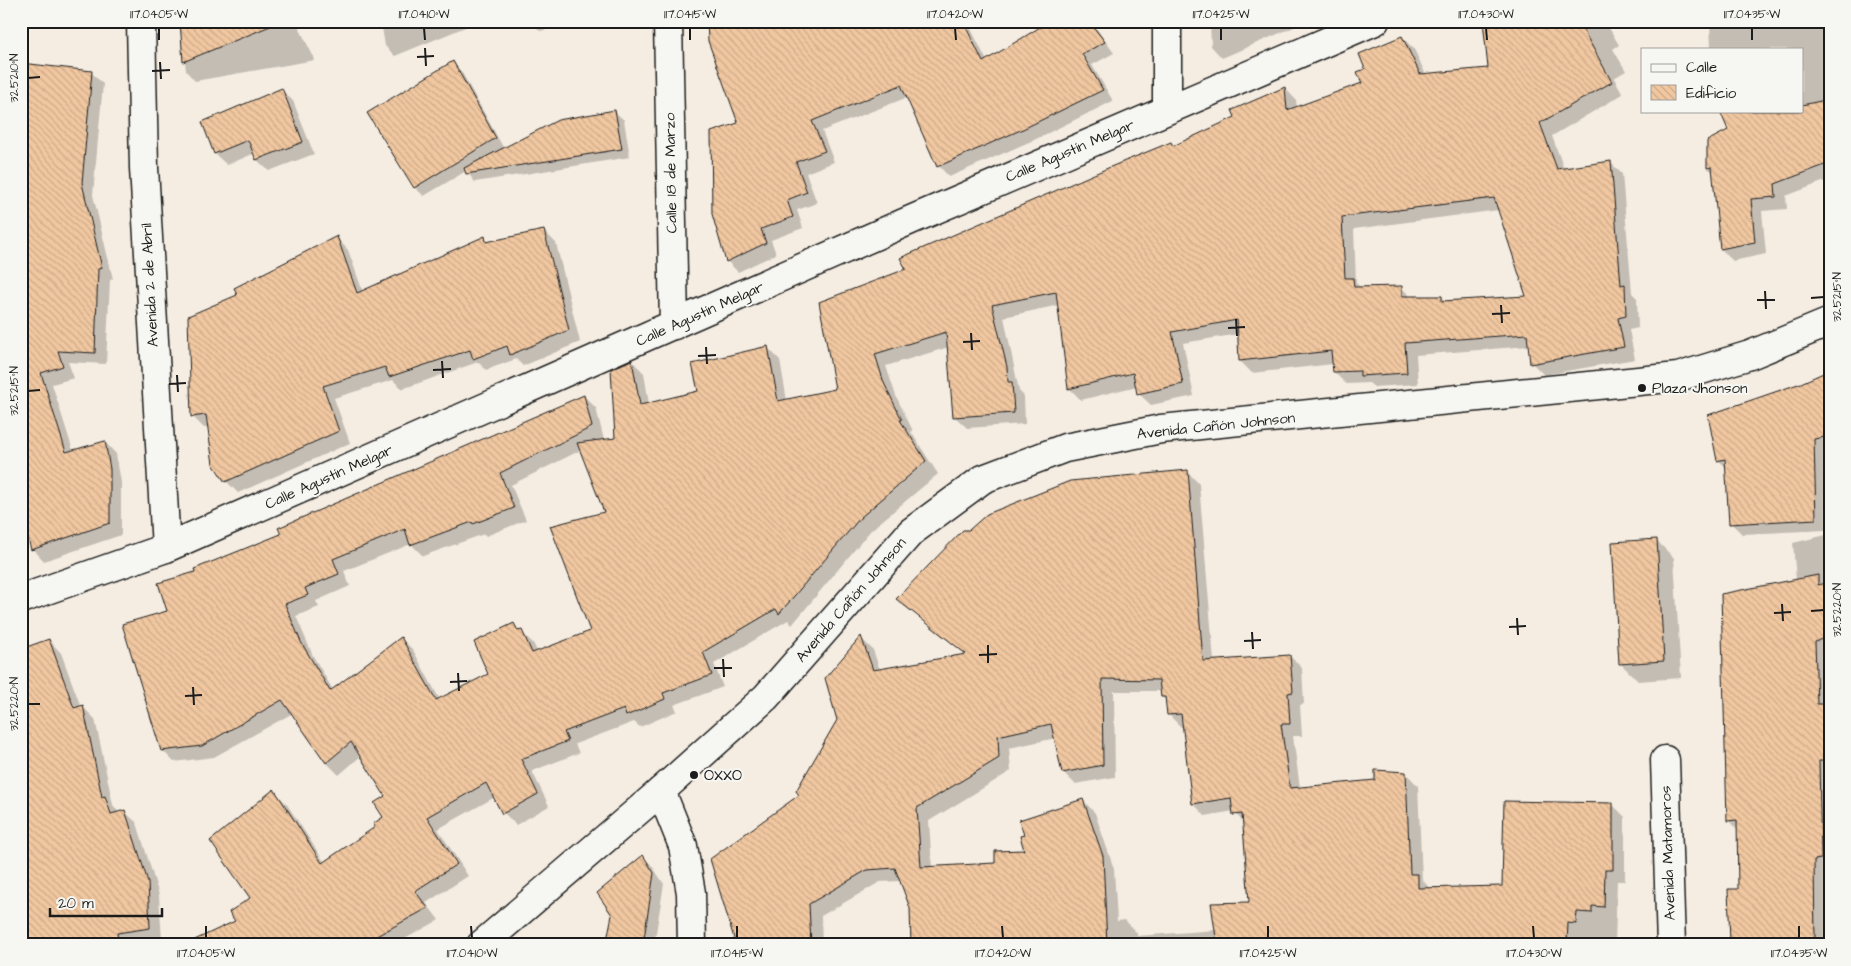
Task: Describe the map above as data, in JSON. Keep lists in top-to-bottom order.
{
  "streets": {
    "street": [
      "Calle Agustín Melgar",
      "Calle 18 de Marzo",
      "Avenida 2 de Abril",
      "Avenida Cañón Johnson",
      "Avenida Matamoros"
    ]
  },
  "crossings": [
    ["Calle Agustín Melgar", "Calle 18 de Marzo"],
    ["Calle Agustín Melgar", "Avenida 2 de Abril"]
  ],
  "places": ["Plaza Jhonson", "OXXO"],
  "legend": ["Calle", "Edificio"],
  "scale_bar": "20 m",
  "coordinates": [
    "117.0405°W",
    "117.0410°W",
    "117.0415°W",
    "117.0420°W",
    "117.0425°W",
    "117.0430°W",
    "117.0435°W",
    "32.5210°N",
    "32.5215°N",
    "32.5220°N"
  ]
}
